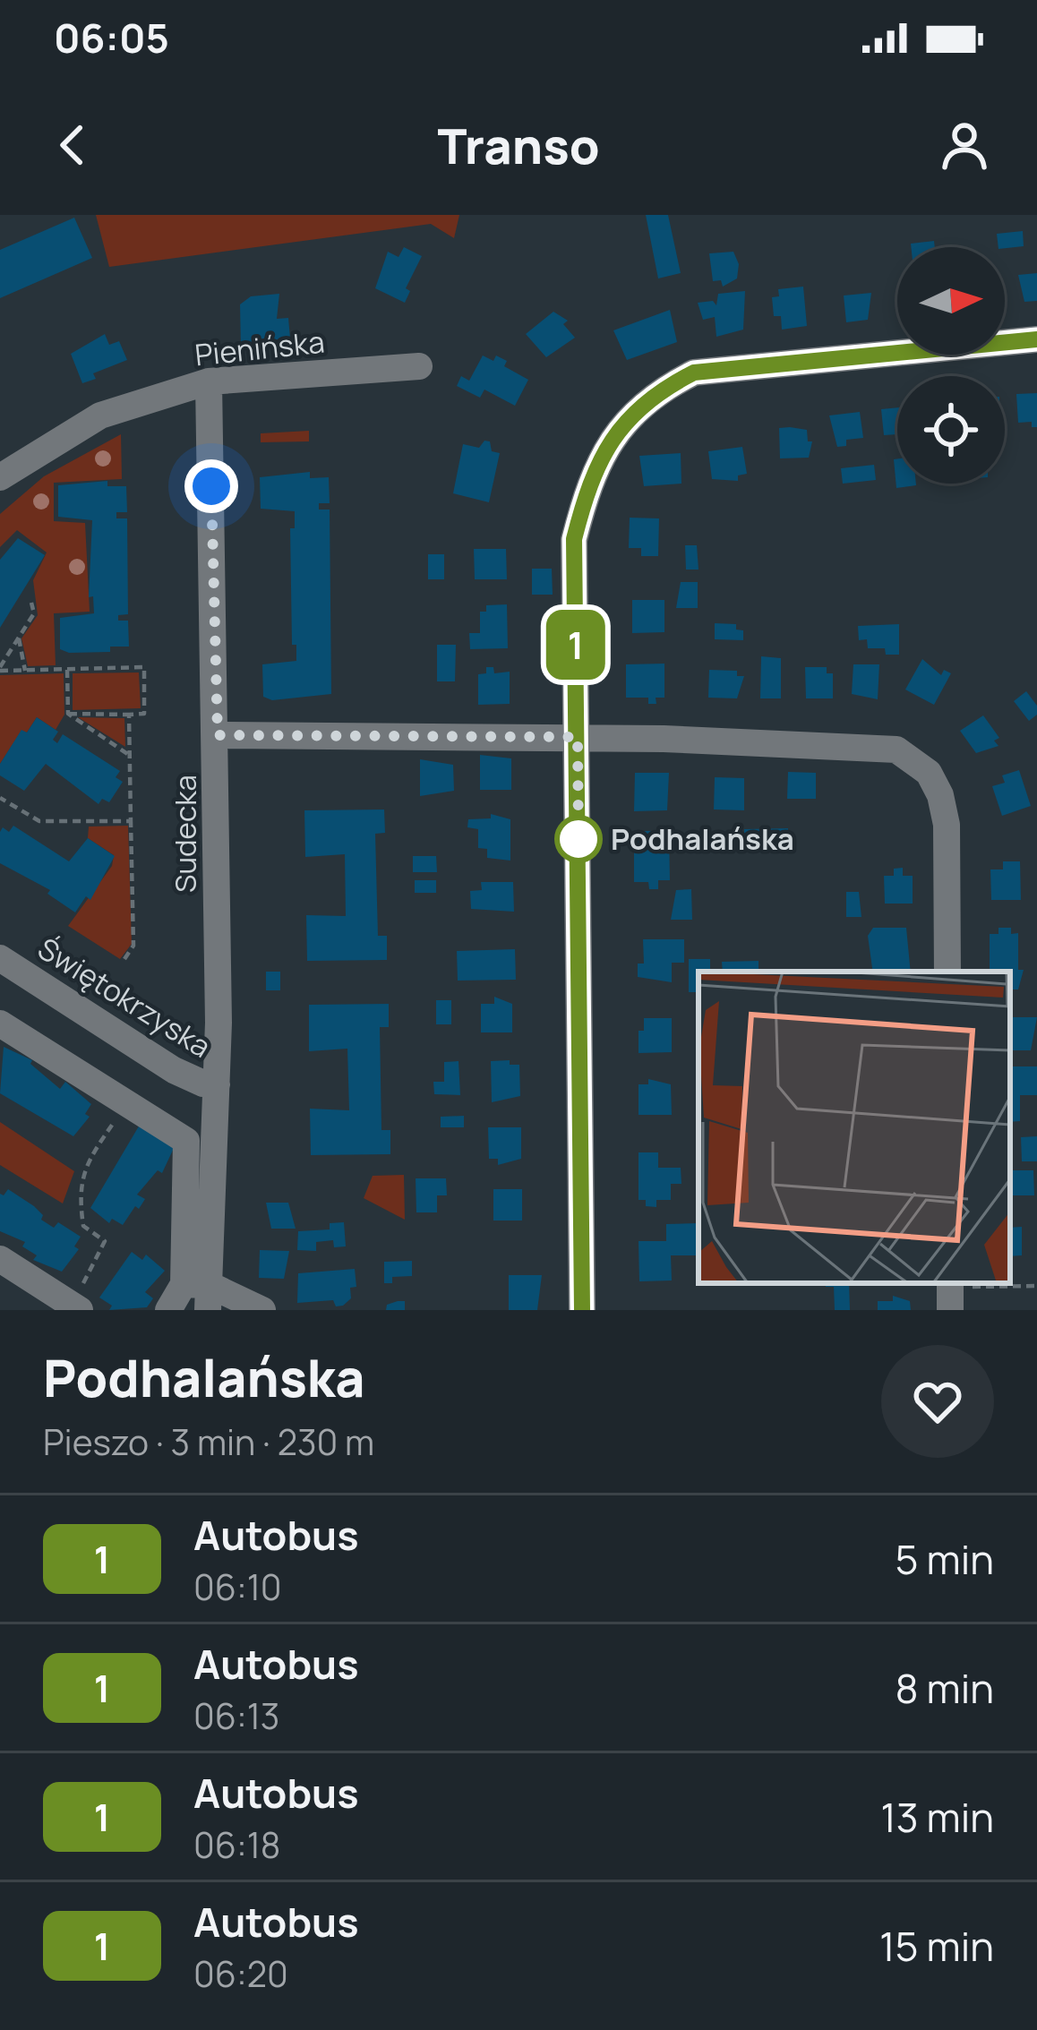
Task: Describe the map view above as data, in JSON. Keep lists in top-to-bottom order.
{
  "streets": {
    "street": ["Pienińska", "Sudecka", "Świętokrzyska"]
  },
  "crossings": [
    ["Pienińska", "Sudecka"],
    ["Sudecka", "Świętokrzyska"]
  ],
  "places": ["Podhalańska"],
  "lines": ["bus line 1"],
  "north": "right",
  "page": {
    "status": "06:05",
    "header": "Transo",
    "on_map": "1",
    "heading": ["Podhalańska", "Pieszo · 3 min · 230 m"],
    "list": [
      {
        "mark": "1",
        "name": "Autobus",
        "note": "06:10",
        "value": "5 min"
      },
      {
        "mark": "1",
        "name": "Autobus",
        "note": "06:13",
        "value": "8 min"
      },
      {
        "mark": "1",
        "name": "Autobus",
        "note": "06:18",
        "value": "13 min"
      },
      {
        "mark": "1",
        "name": "Autobus",
        "note": "06:20",
        "value": "15 min"
      }
    ]
  }
}
